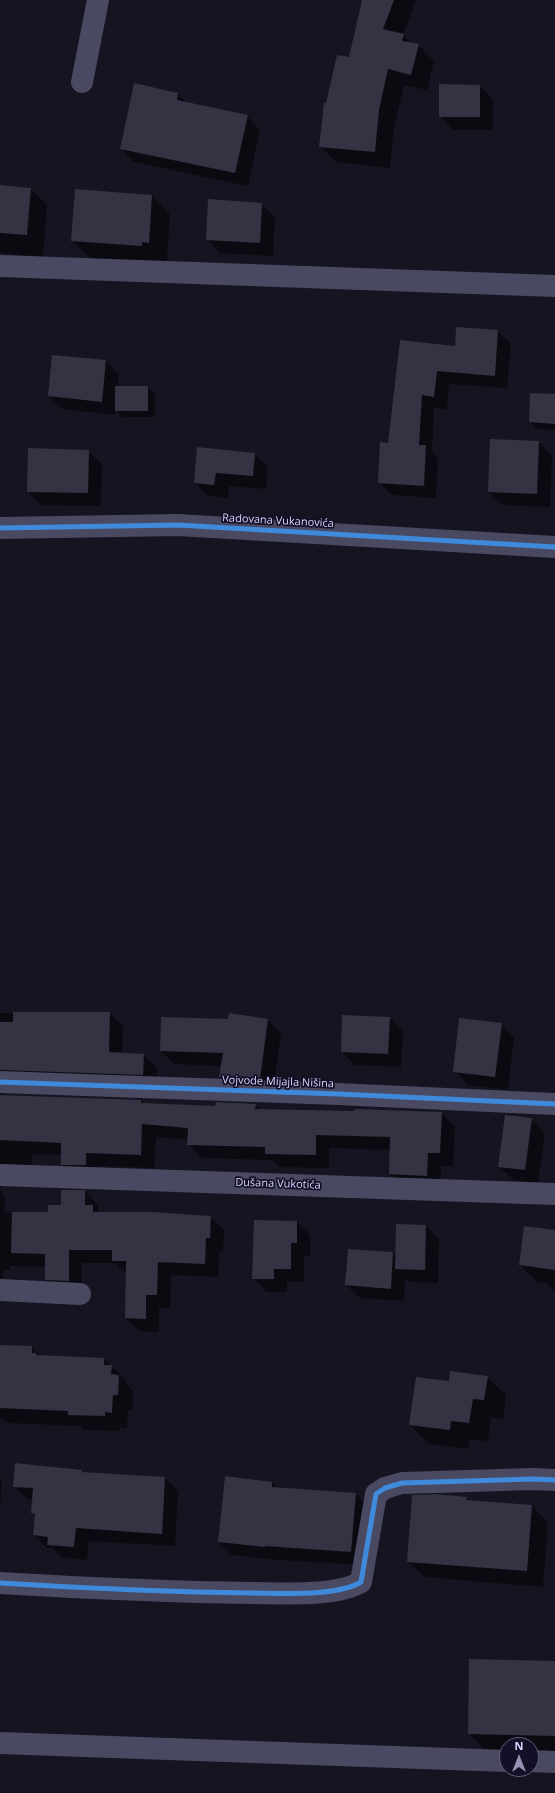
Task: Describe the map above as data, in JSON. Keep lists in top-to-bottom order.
{
  "streets": {
    "street": ["Radovana Vukanovića", "Vojvode Mijajla Nišina", "Dušana Vukotića"]
  },
  "north": "top"
}
